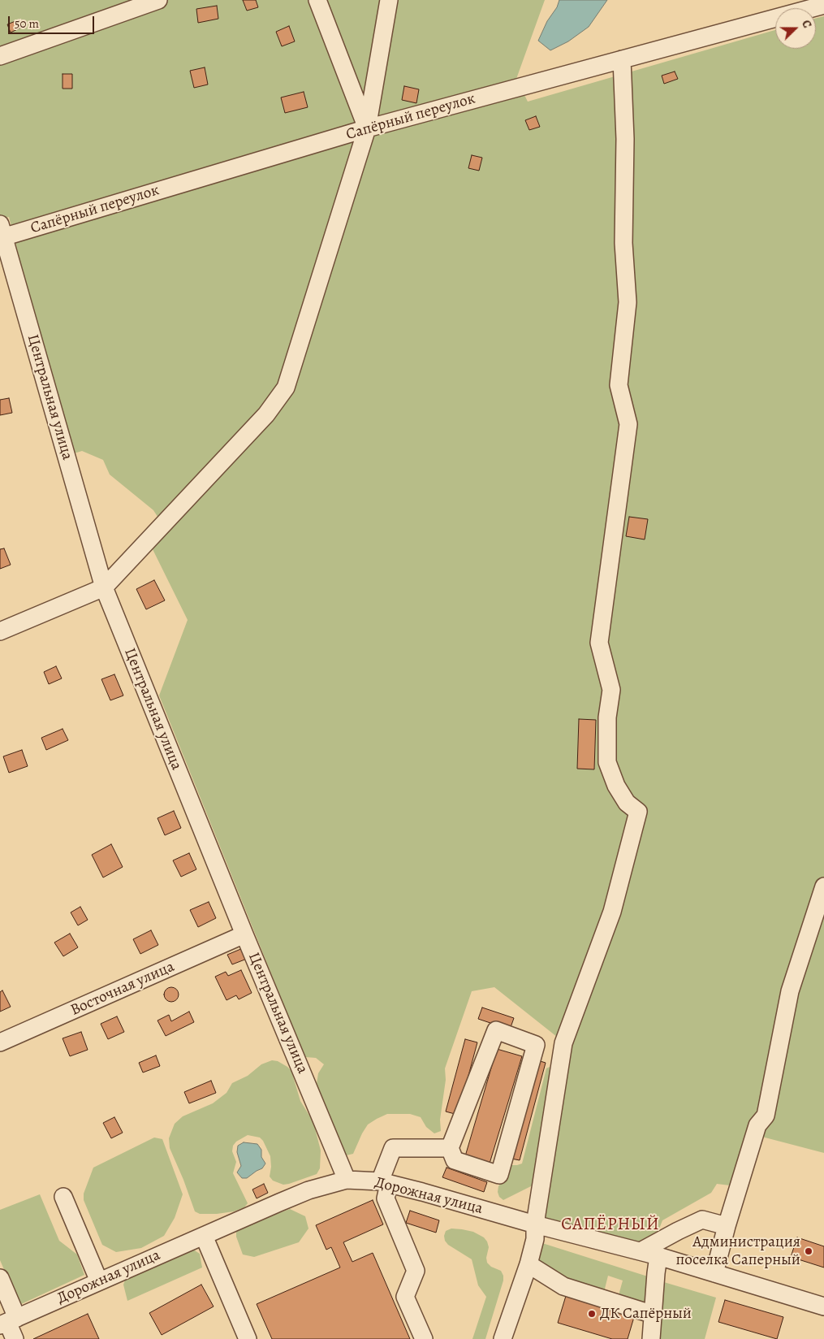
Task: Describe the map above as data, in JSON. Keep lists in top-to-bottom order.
{
  "streets": {
    "street": [
      "Сапёрный переулок",
      "Центральная улица",
      "Восточная улица",
      "Дорожная улица"
    ]
  },
  "crossings": [
    ["Сапёрный переулок", "Центральная улица"],
    ["Центральная улица", "Восточная улица"],
    ["Центральная улица", "Дорожная улица"]
  ],
  "districts": ["САПЁРНЫЙ"],
  "places": ["Администрация поселка Саперный", "ДК Сапёрный"],
  "scale_bar": "50 m",
  "north": "right"
}
